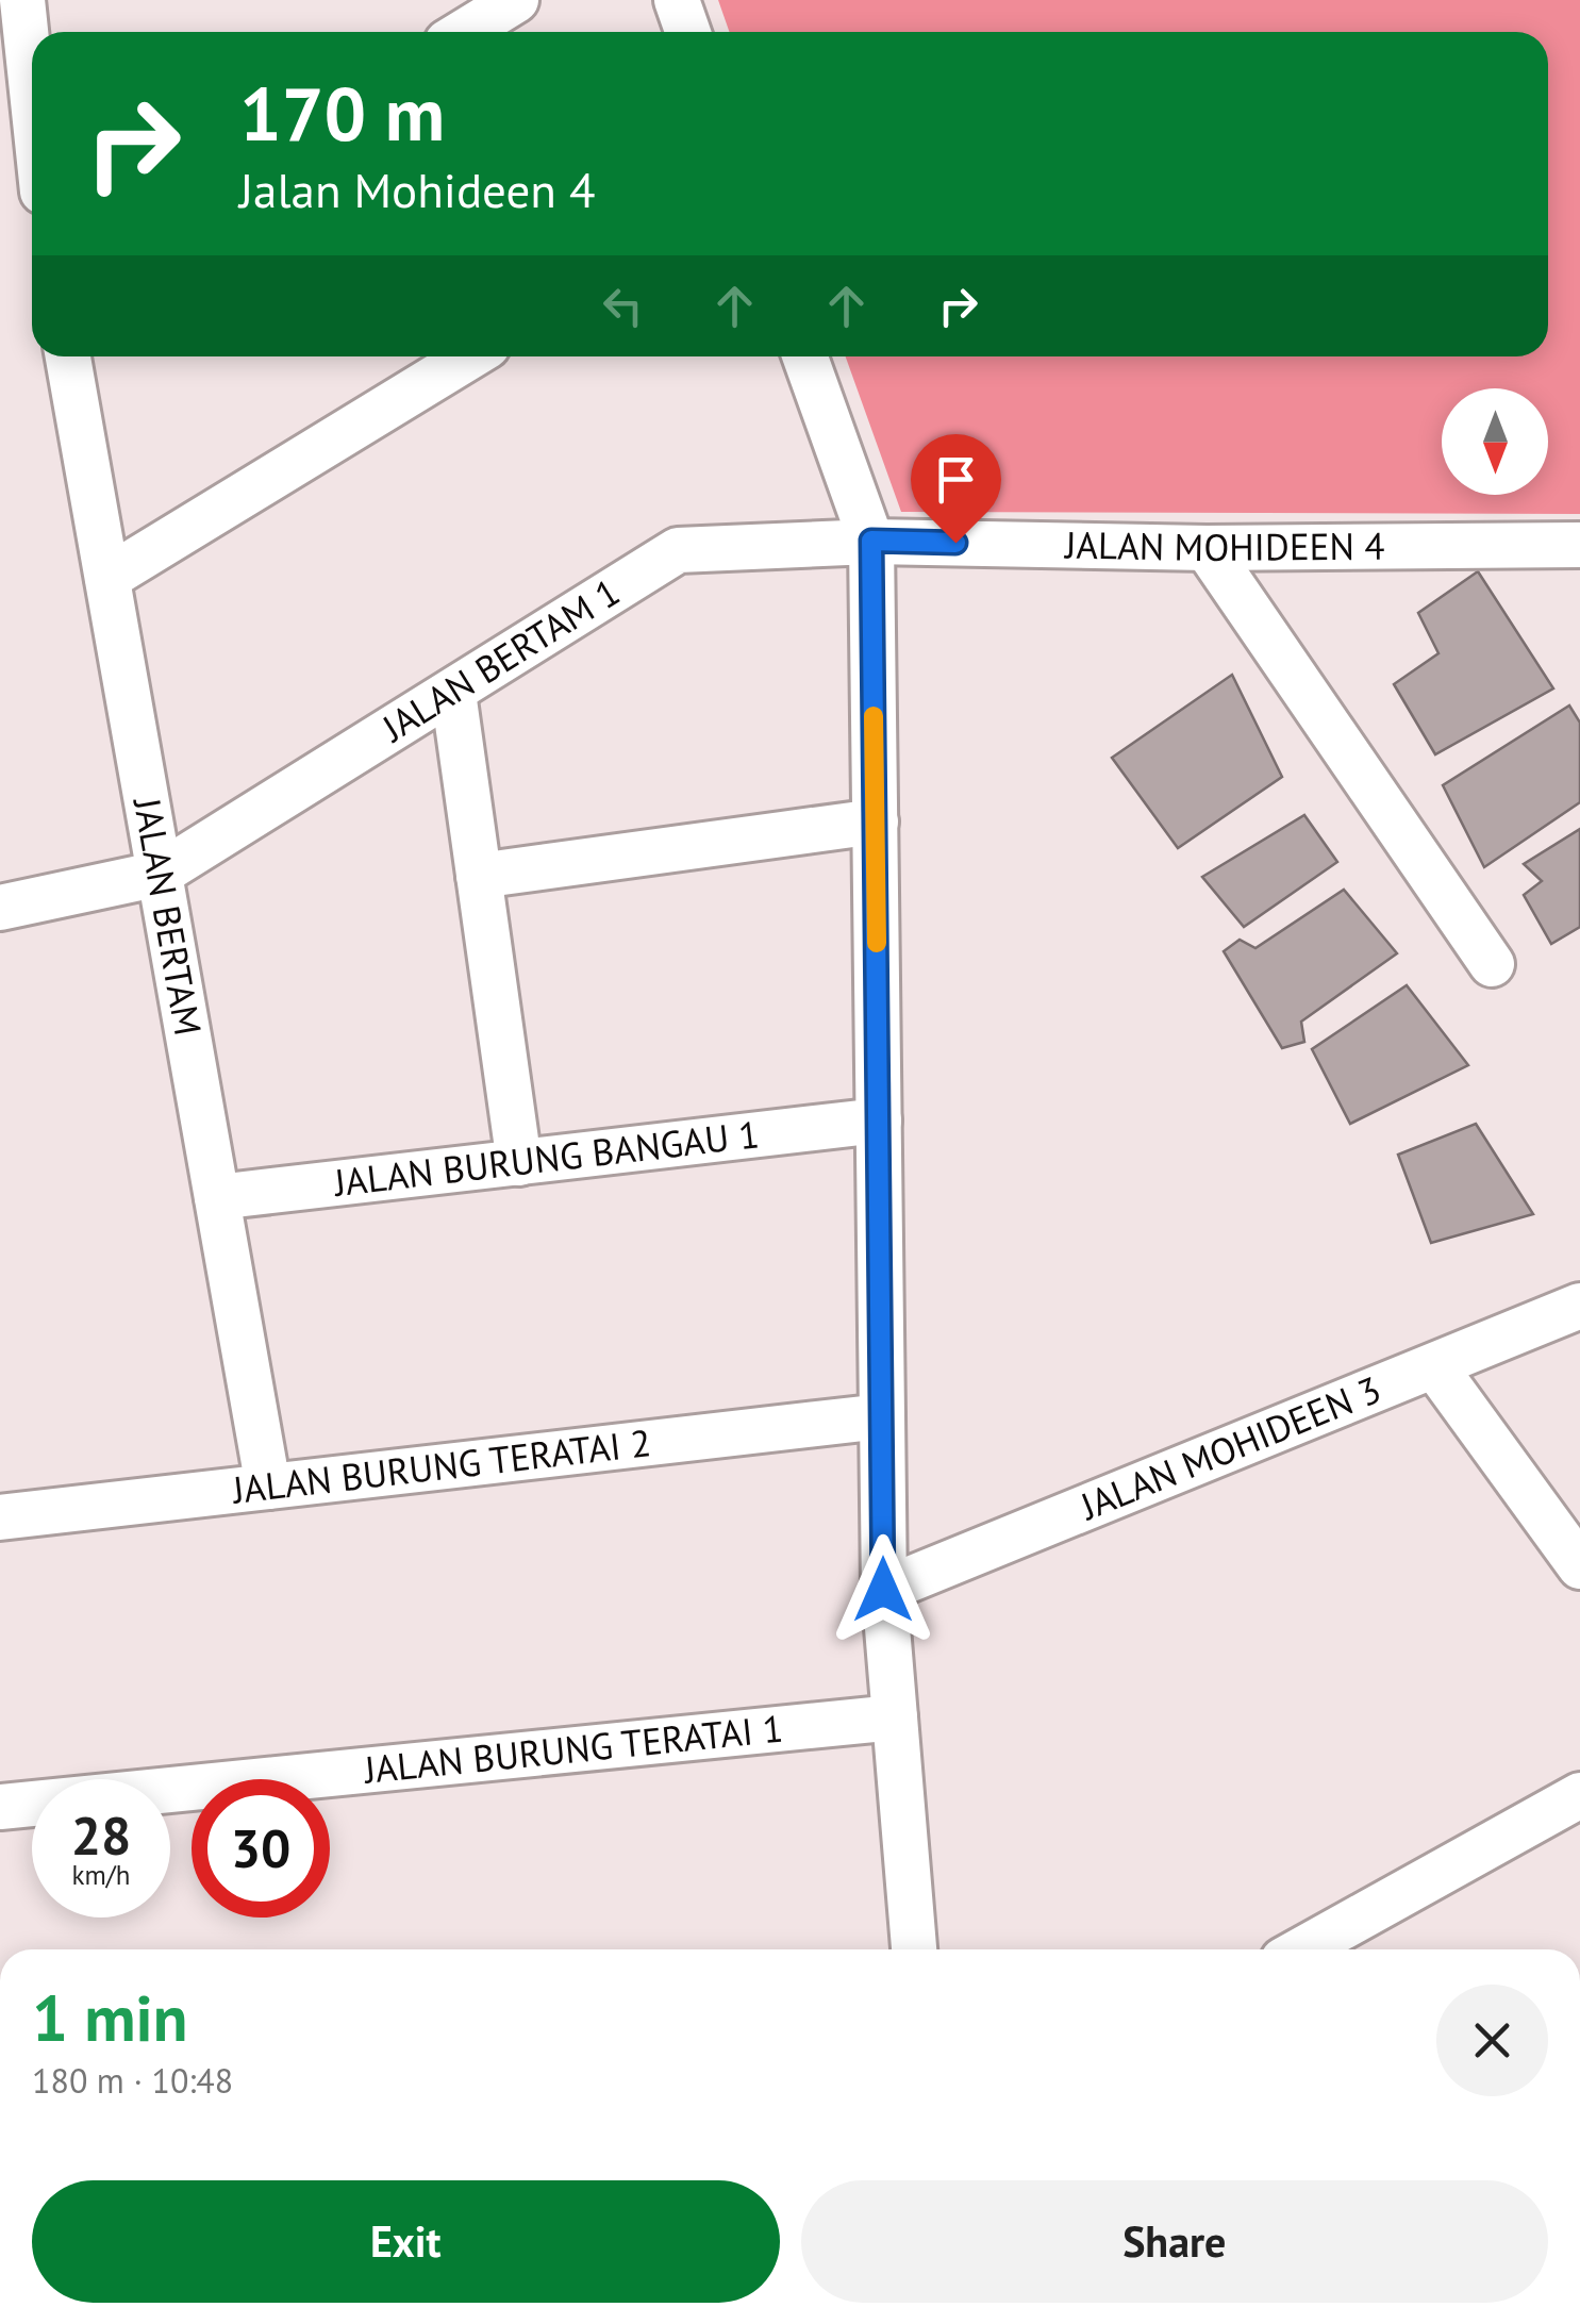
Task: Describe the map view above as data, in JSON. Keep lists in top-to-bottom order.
{
  "streets": {
    "street": [
      "JALAN MOHIDEEN 4",
      "JALAN BERTAM 1",
      "JALAN BERTAM",
      "JALAN BURUNG BANGAU 1",
      "JALAN MOHIDEEN 3",
      "JALAN BURUNG TERATAI 2",
      "JALAN BURUNG TERATAI 1"
    ]
  },
  "crossings": [
    ["JALAN MOHIDEEN 4", "JALAN BERTAM 1"],
    ["JALAN BERTAM 1", "JALAN BERTAM"],
    ["JALAN BERTAM", "JALAN BURUNG BANGAU 1"],
    ["JALAN BERTAM", "JALAN BURUNG TERATAI 2"]
  ],
  "north": "bottom",
  "page": {
    "turn": ["170 m", "Jalan Mohideen 4"],
    "speed": "28 km/h",
    "limit": "30",
    "heading": ["1 min", "180 m · 10:48"],
    "buttons": ["Exit", "Share"]
  }
}
